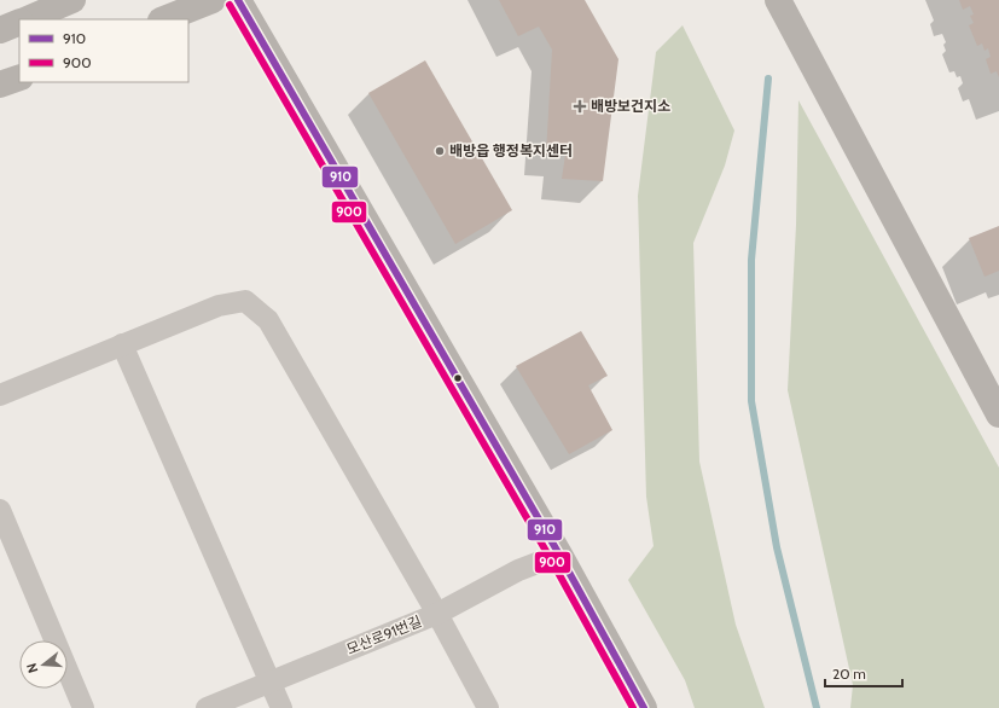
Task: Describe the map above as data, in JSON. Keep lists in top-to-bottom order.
{
  "streets": {
    "street": ["모산로91번길"]
  },
  "places": {
    "health": ["배방보건지소"],
    "other": ["배방읍 행정복지센터"]
  },
  "lines": ["transit line 910", "transit line 900"],
  "legend": ["910", "900"],
  "scale_bar": "20 m",
  "north": "left"
}
